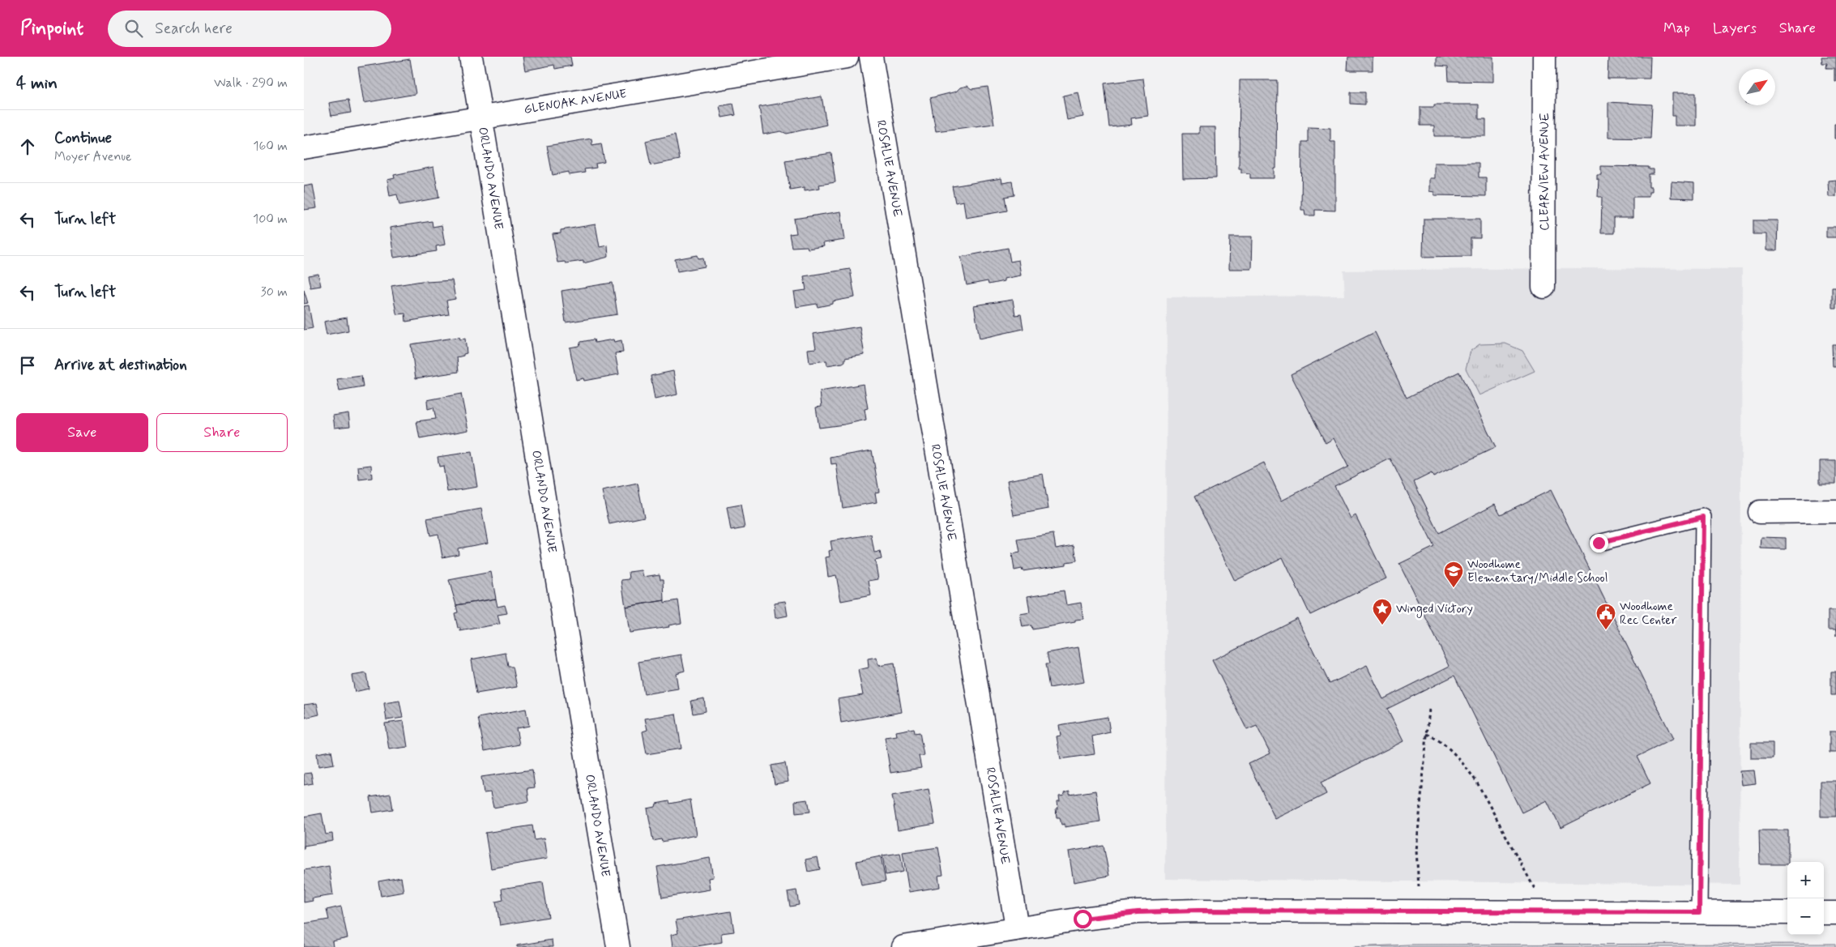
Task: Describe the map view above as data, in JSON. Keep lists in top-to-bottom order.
{
  "streets": {
    "street": [
      "GLENOAK AVENUE",
      "ROSALIE AVENUE",
      "CLEARVIEW AVENUE",
      "ORLANDO AVENUE"
    ]
  },
  "crossings": [
    ["GLENOAK AVENUE", "ORLANDO AVENUE"]
  ],
  "places": {
    "school or university": ["Woodhome Elementary/Middle School"],
    "place": ["Winged Victory"],
    "public building": ["Woodhome Rec Center"]
  },
  "north": "top right",
  "page": {
    "header": "Pinpoint",
    "search": "Search here",
    "nav": ["Map", "Layers", "Share"],
    "heading": ["4 min", "Walk · 290 m"],
    "list": [
      ["Continue", "Moyer Avenue", "160 m"],
      ["Turn left", "100 m"],
      ["Turn left", "30 m"],
      "Arrive at destination"
    ],
    "buttons": ["Save", "Share"],
    "map_buttons": ["+", "−"]
  }
}
